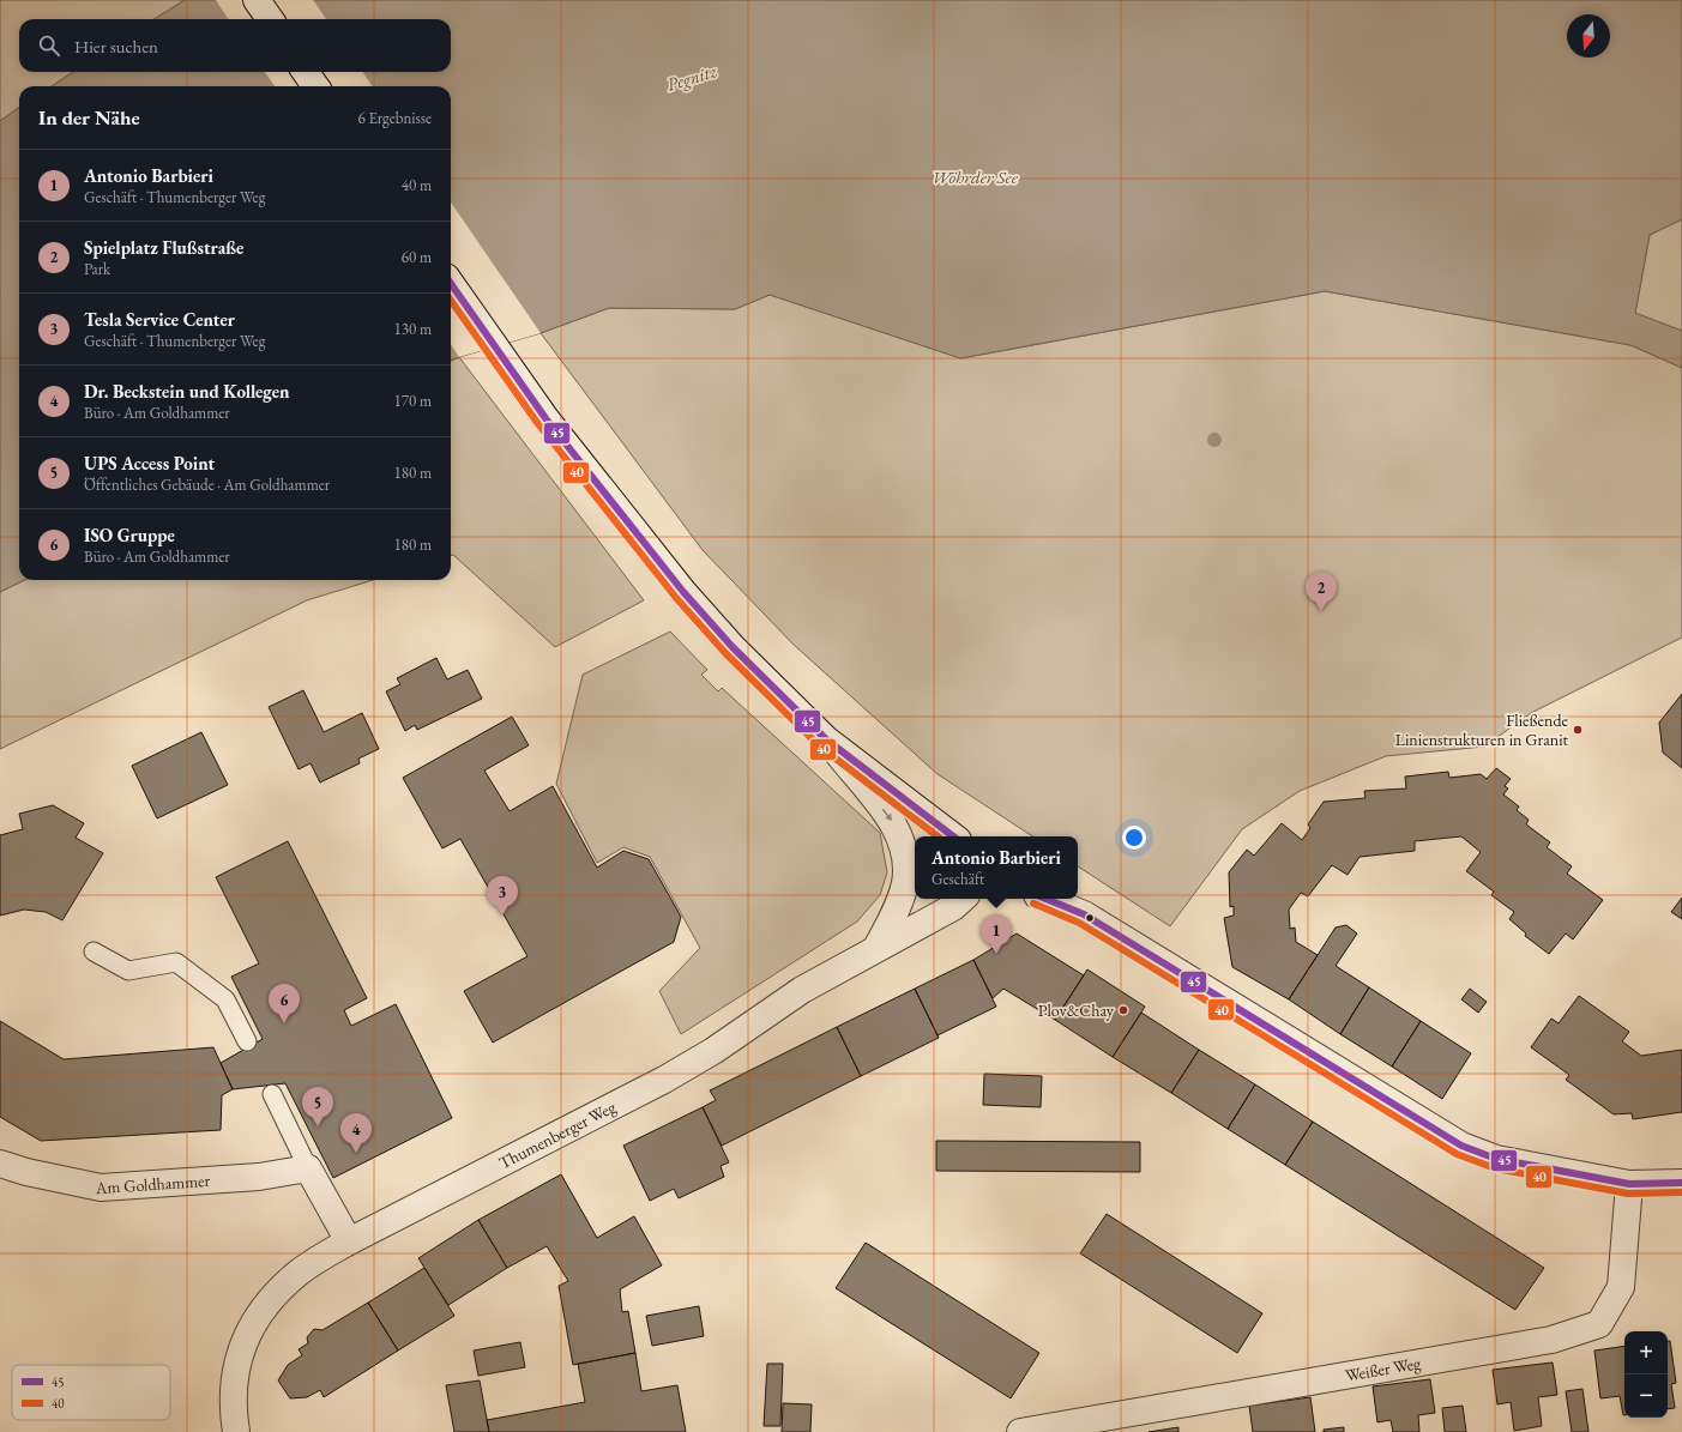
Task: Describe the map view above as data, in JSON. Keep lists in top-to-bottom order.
{
  "streets": {
    "street": ["Thumenberger Weg", "Am Goldhammer", "Weißer Weg"]
  },
  "water": ["Pegnitz", "Wöhrder See"],
  "places": ["Fließende Linienstrukturen in Granit", "Plov&Chay"],
  "lines": ["transit line 45", "transit line 40"],
  "legend": ["45", "40"],
  "north": "bottom",
  "page": {
    "search": "Hier suchen",
    "heading": ["In der Nähe", "6 Ergebnisse"],
    "list": [
      {
        "mark": "1",
        "name": "Antonio Barbieri",
        "note": "Geschäft · Thumenberger Weg",
        "value": "40 m"
      },
      {
        "mark": "2",
        "name": "Spielplatz Flußstraße",
        "note": "Park",
        "value": "60 m"
      },
      {
        "mark": "3",
        "name": "Tesla Service Center",
        "note": "Geschäft · Thumenberger Weg",
        "value": "130 m"
      },
      {
        "mark": "4",
        "name": "Dr. Beckstein und Kollegen",
        "note": "Büro · Am Goldhammer",
        "value": "170 m"
      },
      {
        "mark": "5",
        "name": "UPS Access Point",
        "note": "Öffentliches Gebäude · Am Goldhammer",
        "value": "180 m"
      },
      {
        "mark": "6",
        "name": "ISO Gruppe",
        "note": "Büro · Am Goldhammer",
        "value": "180 m"
      }
    ],
    "pins": [
      "2",
      "3",
      "1",
      "6",
      "5",
      "4"
    ],
    "popup": ["Antonio Barbieri", "Geschäft"],
    "map_buttons": ["+", "−"]
  }
}
